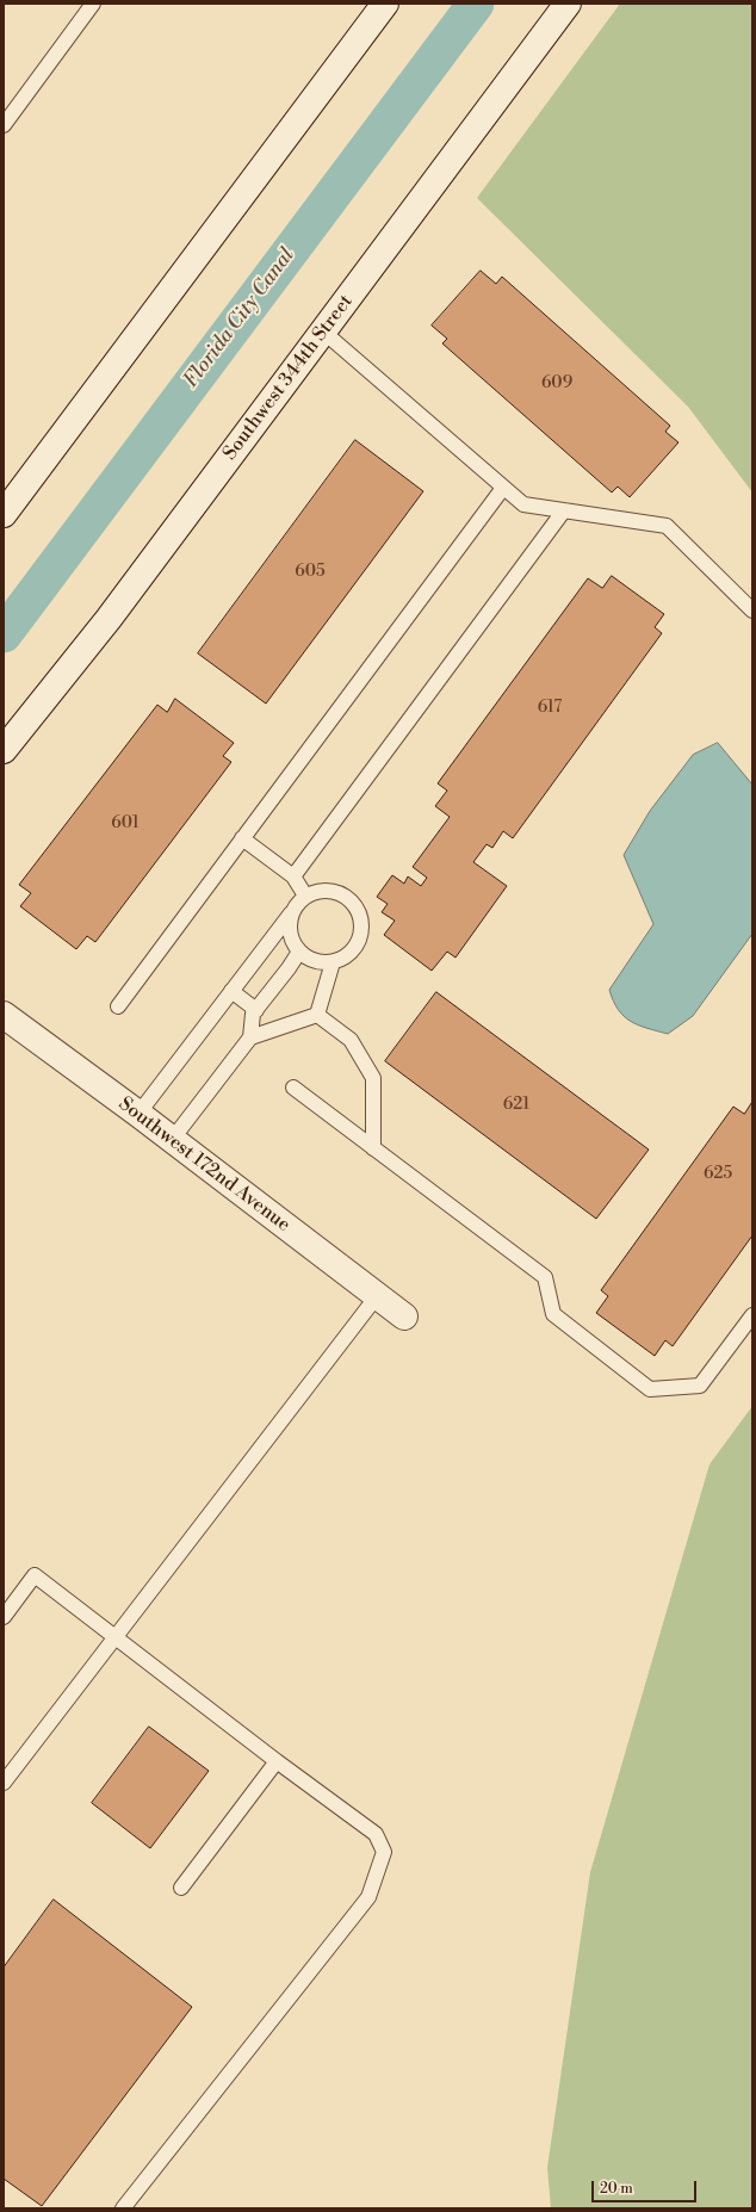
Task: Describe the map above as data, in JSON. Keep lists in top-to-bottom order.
{
  "streets": {
    "main road": ["Southwest 344th Street", "Southwest 172nd Avenue"]
  },
  "water": ["Florida City Canal"],
  "house_numbers": [
    "609",
    "605",
    "617",
    "601",
    "621",
    "625"
  ],
  "scale_bar": "20 m"
}
